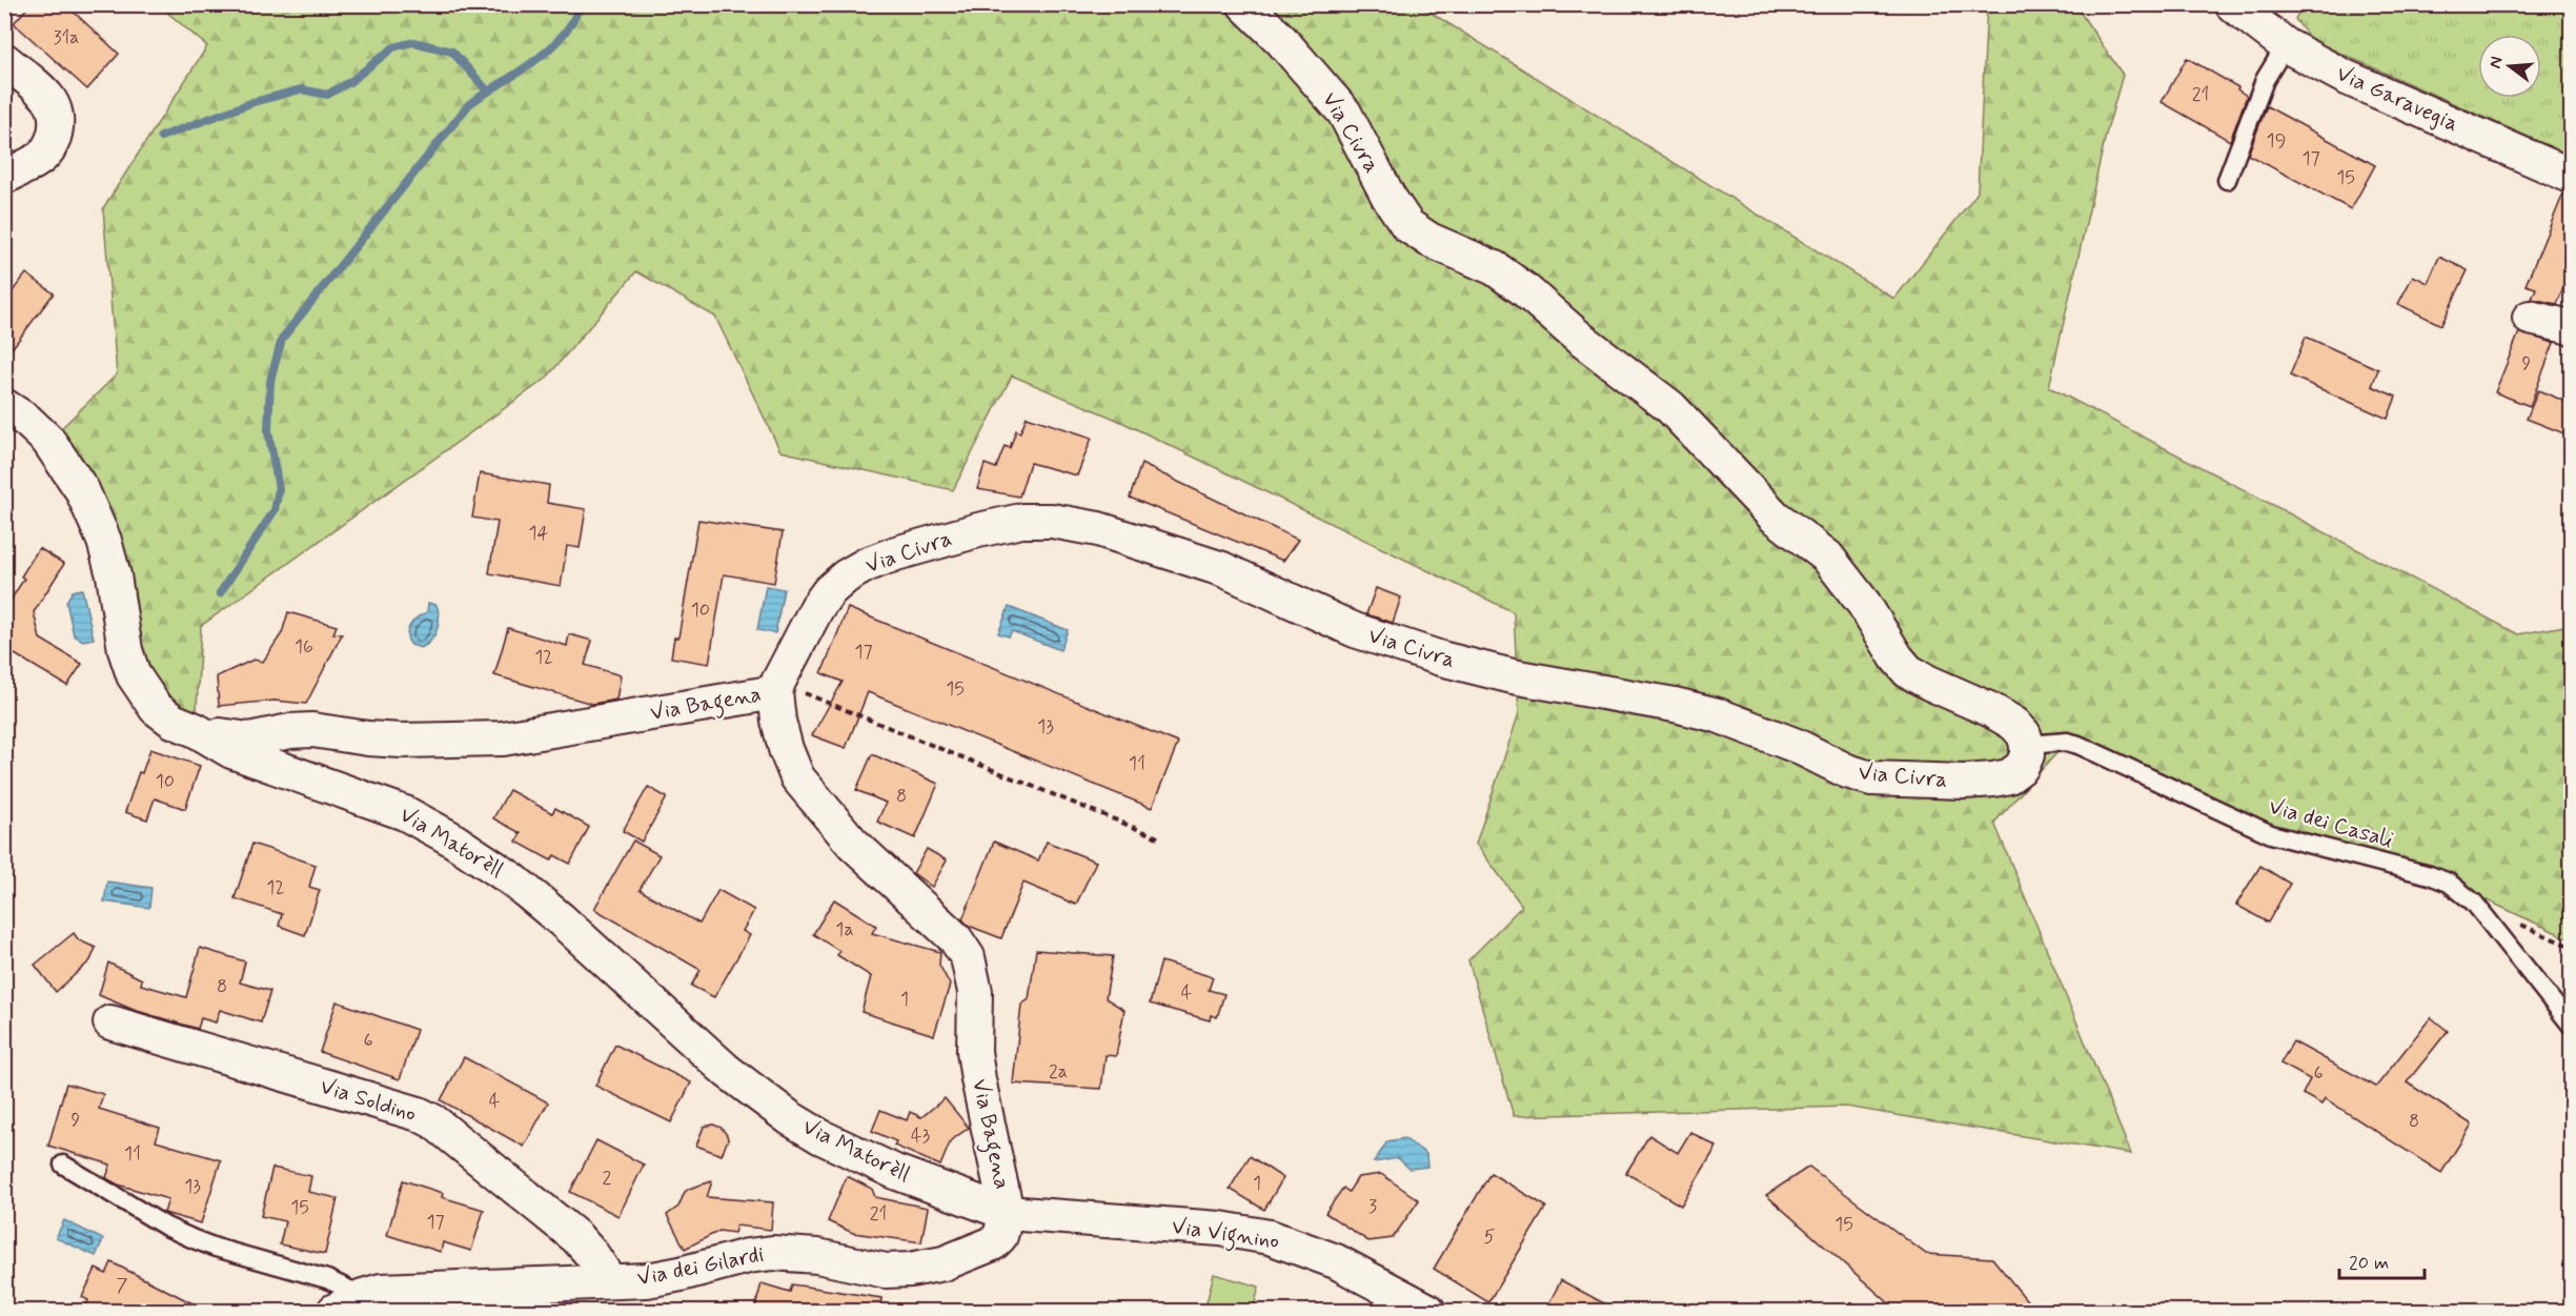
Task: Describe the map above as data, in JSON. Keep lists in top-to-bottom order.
{
  "streets": {
    "street": [
      "Via Garavegia",
      "Via Civra",
      "Via Bagena",
      "Via Matorèll",
      "Via Soldino",
      "Via Vignino",
      "Via dei Gilardi"
    ],
    "lane": ["Via dei Casali"]
  },
  "crossings": [
    ["Via Civra", "Via Bagena"],
    ["Via Civra", "Via dei Casali"],
    ["Via Bagena", "Via Matorèll"],
    ["Via Bagena", "Via Vignino"],
    ["Via Bagena", "Via dei Gilardi"],
    ["Via Matorèll", "Via Vignino"],
    ["Via Matorèll", "Via dei Gilardi"],
    ["Via Soldino", "Via dei Gilardi"],
    ["Via Vignino", "Via dei Gilardi"]
  ],
  "house_numbers": [
    "31a",
    "21",
    "19",
    "17",
    "15",
    "9",
    "14",
    "10",
    "16",
    "17",
    "12",
    "15",
    "13",
    "11",
    "10",
    "8",
    "12",
    "1a",
    "8",
    "4",
    "1",
    "6",
    "2a",
    "6",
    "4",
    "9",
    "8",
    "43",
    "11",
    "2",
    "1",
    "13",
    "3",
    "15",
    "21",
    "17",
    "15",
    "5",
    "7"
  ],
  "scale_bar": "20 m",
  "north": "left"
}
